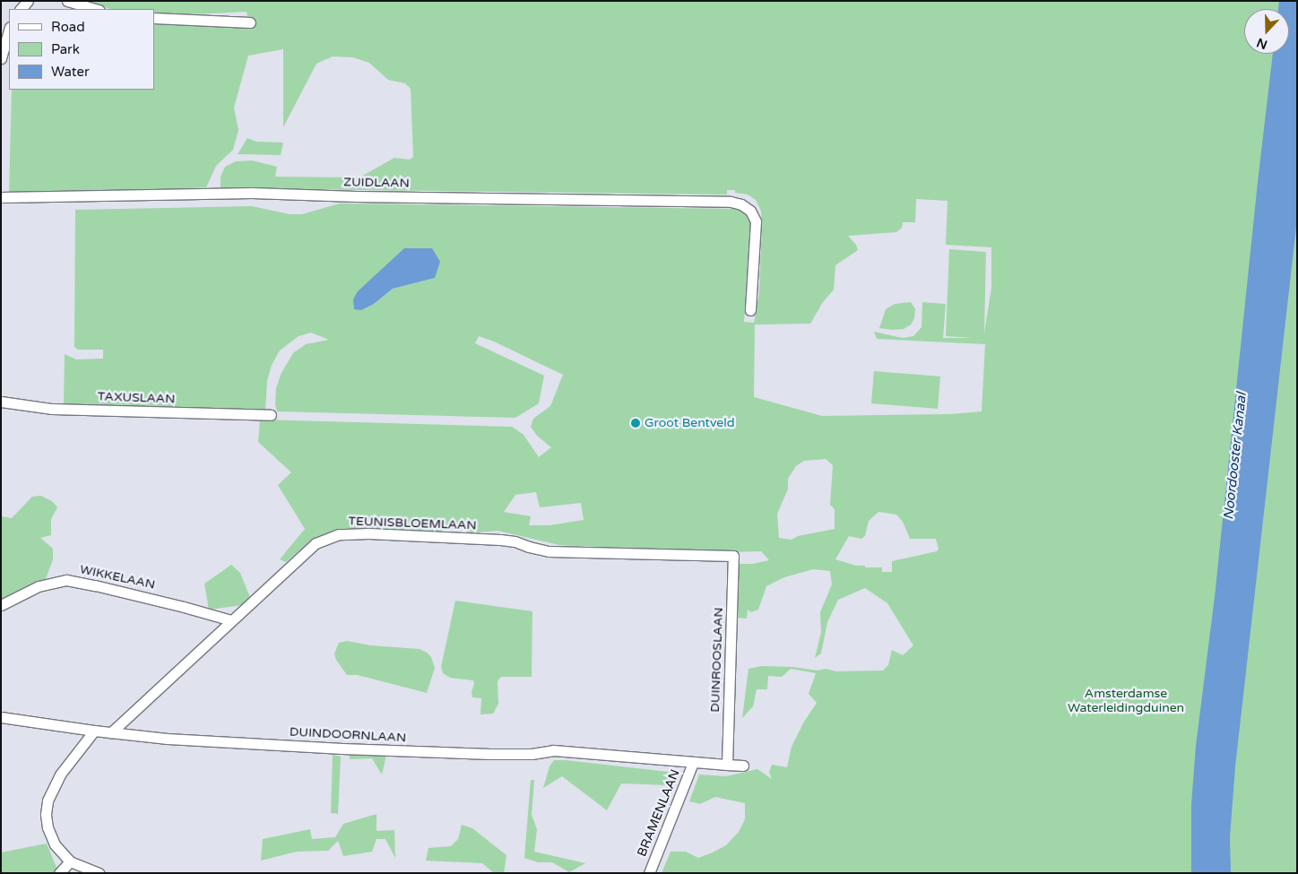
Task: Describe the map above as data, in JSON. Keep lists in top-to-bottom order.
{
  "streets": {
    "street": [
      "ZUIDLAAN",
      "TAXUSLAAN",
      "TEUNISBLOEMLAAN",
      "WIKKELAAN",
      "DUINROOSLAAN",
      "DUINDOORNLAAN",
      "BRAMENLAAN"
    ]
  },
  "crossings": [
    ["TEUNISBLOEMLAAN", "WIKKELAAN"],
    ["TEUNISBLOEMLAAN", "DUINROOSLAAN"],
    ["TEUNISBLOEMLAAN", "DUINDOORNLAAN"],
    ["DUINDOORNLAAN", "BRAMENLAAN"]
  ],
  "water": ["Noordooster Kanaal"],
  "parks": ["Amsterdamse Waterleidingduinen"],
  "places": ["Groot Bentveld"],
  "legend": ["Road", "Park", "Water"],
  "north": "bottom"
}
